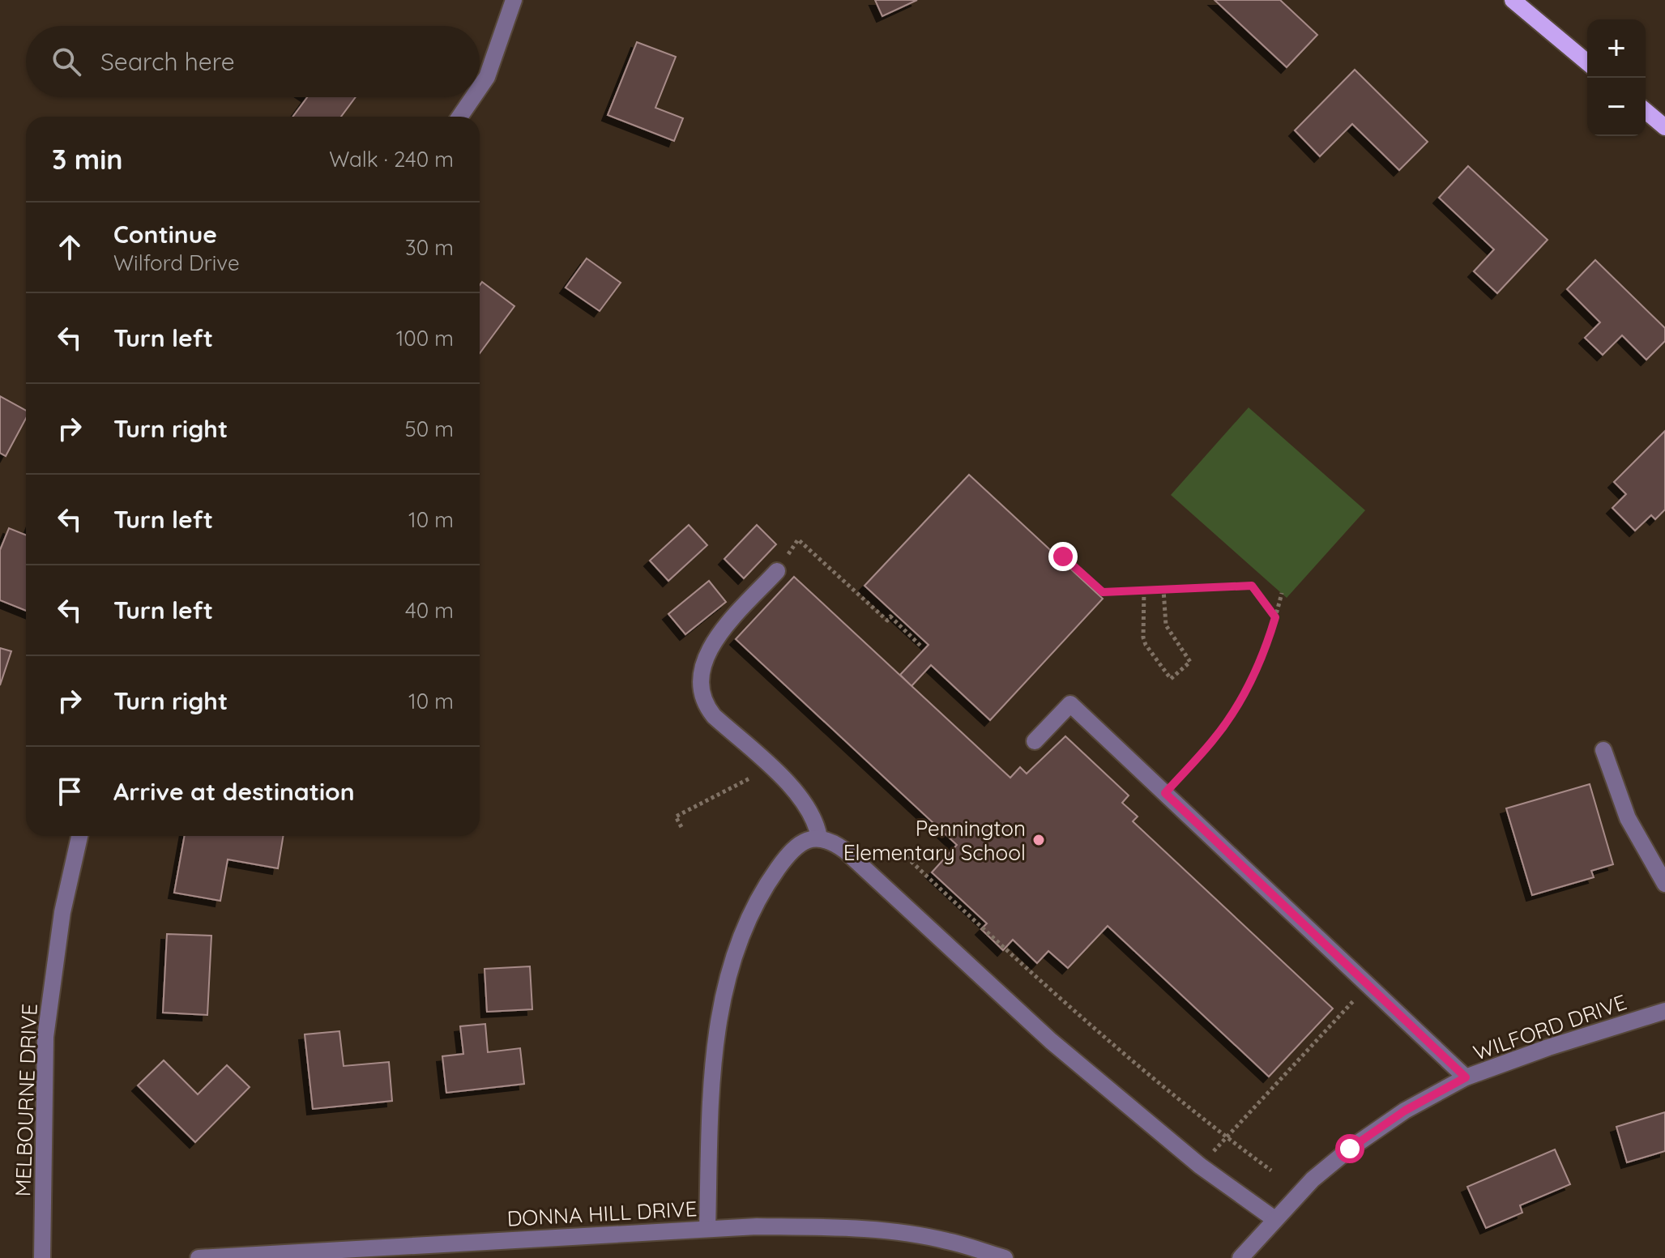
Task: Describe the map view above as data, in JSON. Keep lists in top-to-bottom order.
{
  "streets": {
    "street": ["WILFORD DRIVE", "MELBOURNE DRIVE", "DONNA HILL DRIVE"]
  },
  "places": ["Pennington Elementary School"],
  "page": {
    "map_buttons": ["+", "−"],
    "search": "Search here",
    "heading": ["3 min", "Walk · 240 m"],
    "list": [
      ["Continue", "Wilford Drive", "30 m"],
      ["Turn left", "100 m"],
      ["Turn right", "50 m"],
      ["Turn left", "10 m"],
      ["Turn left", "40 m"],
      ["Turn right", "10 m"],
      "Arrive at destination"
    ]
  }
}
